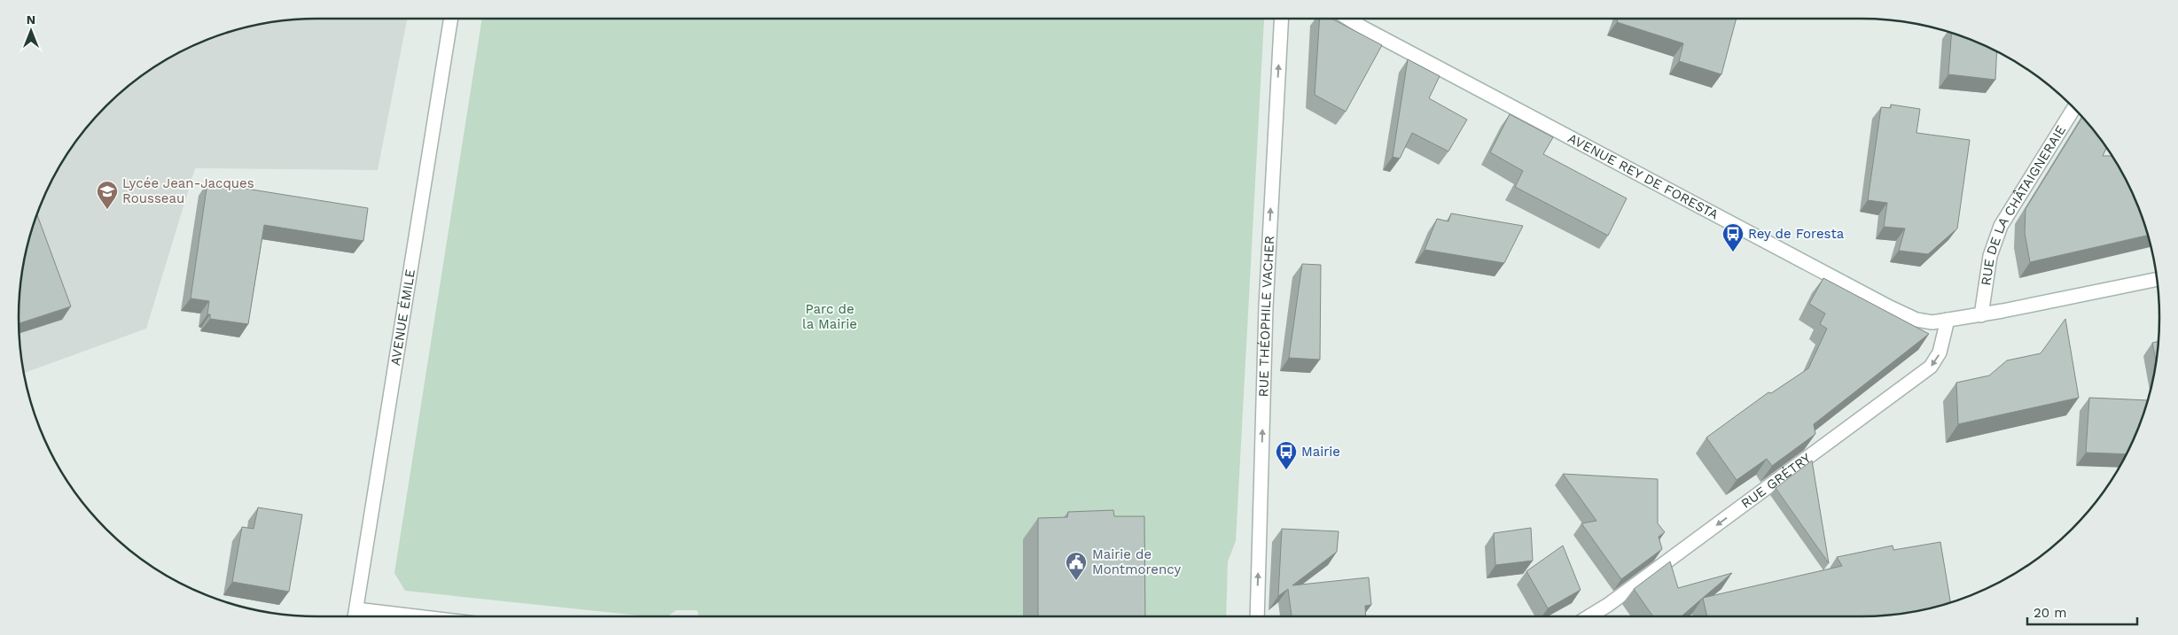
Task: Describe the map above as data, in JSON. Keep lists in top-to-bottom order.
{
  "streets": {
    "street": [
      "AVENUE REY DE FORESTA",
      "RUE DE LA CHÂTAIGNERAIE",
      "RUE THÉOPHILE VACHER",
      "AVENUE ÉMILE",
      "RUE GRÉTRY"
    ]
  },
  "crossings": [
    ["AVENUE REY DE FORESTA", "RUE DE LA CHÂTAIGNERAIE"],
    ["AVENUE REY DE FORESTA", "RUE GRÉTRY"]
  ],
  "one_way": ["RUE THÉOPHILE VACHER", "RUE GRÉTRY"],
  "parks": ["Parc de la Mairie"],
  "places": {
    "school or university": ["Lycée Jean-Jacques Rousseau"],
    "bus stop": ["Rey de Foresta", "Mairie"],
    "public building": ["Mairie de Montmorency"]
  },
  "scale_bar": "20 m",
  "north": "top"
}
